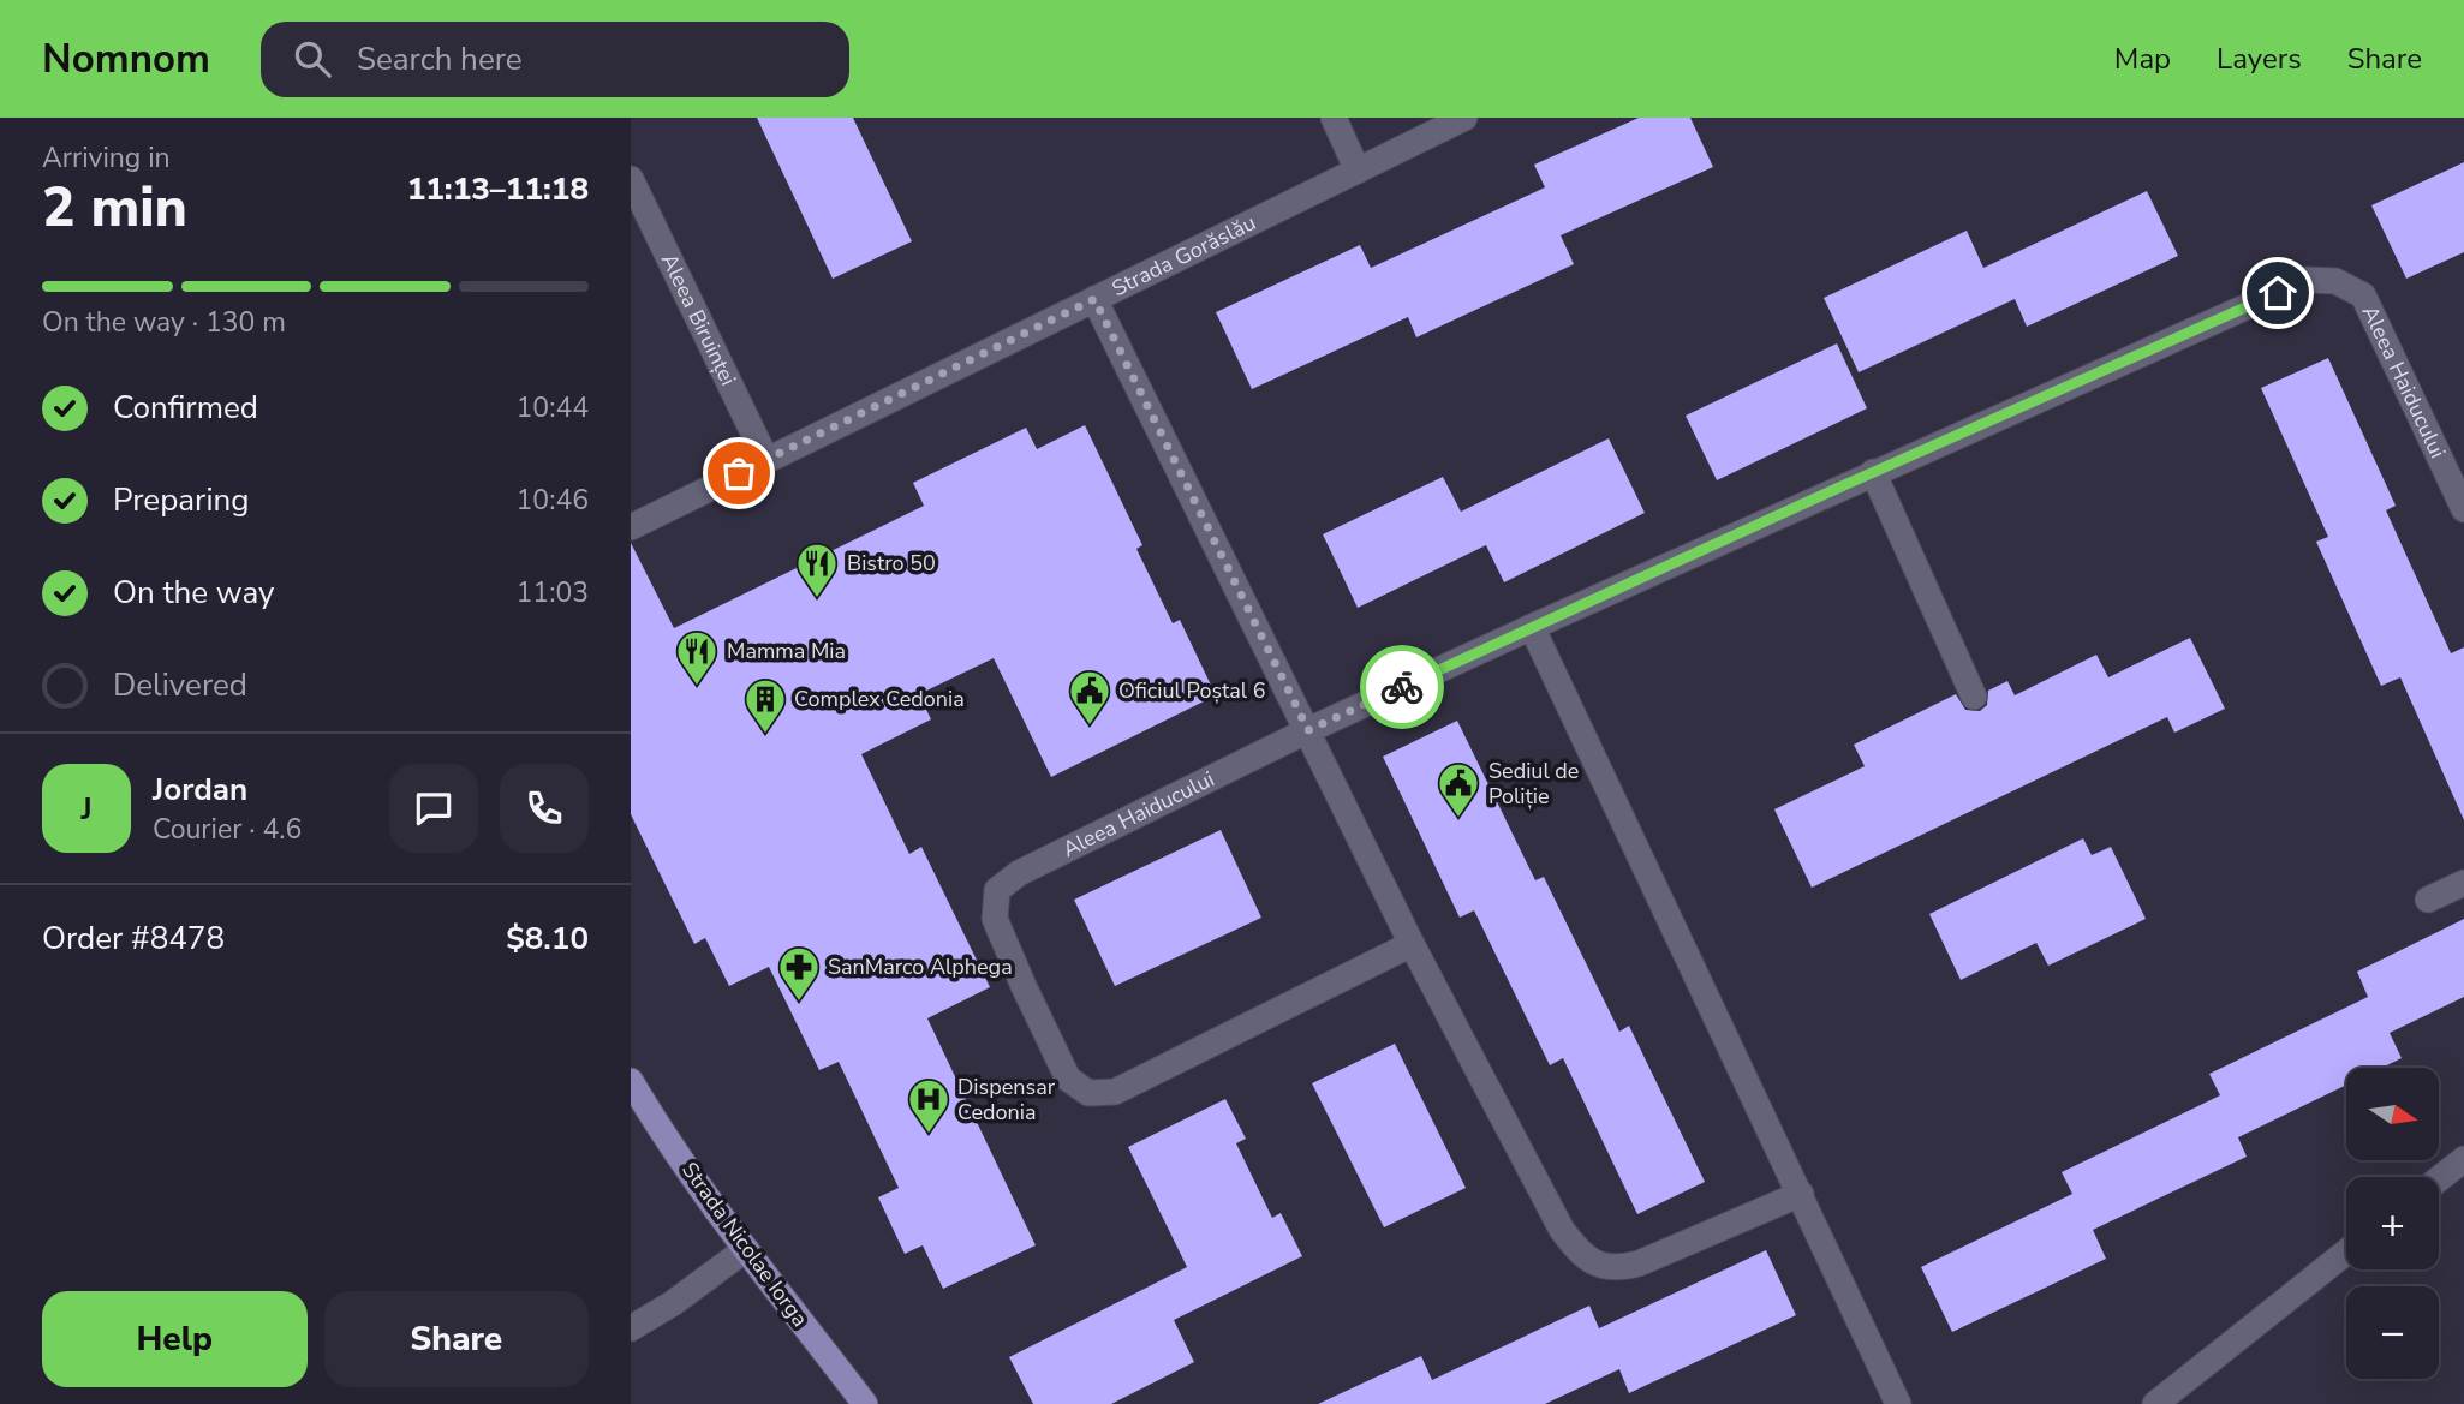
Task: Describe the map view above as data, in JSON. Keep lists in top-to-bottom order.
{
  "streets": {
    "main road": ["Strada Nicolae Iorga"],
    "street": ["Strada Gorăslău", "Aleea Biruinței", "Aleea Haiducului"]
  },
  "crossings": [
    ["Strada Gorăslău", "Aleea Biruinței"]
  ],
  "places": {
    "restaurant": ["Bistro 50", "Mamma Mia"],
    "public building": ["Oficiul Poștal 6", "Sediul de Poliție"],
    "building": ["Complex Cedonia"],
    "pharmacy": ["SanMarco Alphega"],
    "hospital": ["Dispensar Cedonia"]
  },
  "north": "right",
  "page": {
    "header": "Nomnom",
    "search": "Search here",
    "nav": ["Map", "Layers", "Share"],
    "heading": ["2 min", "Arriving in", "11:13–11:18"],
    "panel": [
      "Jordan",
      "Courier · 4.6",
      "Order #8478",
      "$8.10"
    ],
    "bar": "On the way · 130 m",
    "list": [
      ["Confirmed", "10:44"],
      ["Preparing", "10:46"],
      ["On the way", "11:03"],
      "Delivered"
    ],
    "round": "J",
    "map_buttons": ["+", "−"],
    "buttons": ["Help", "Share"]
  }
}
